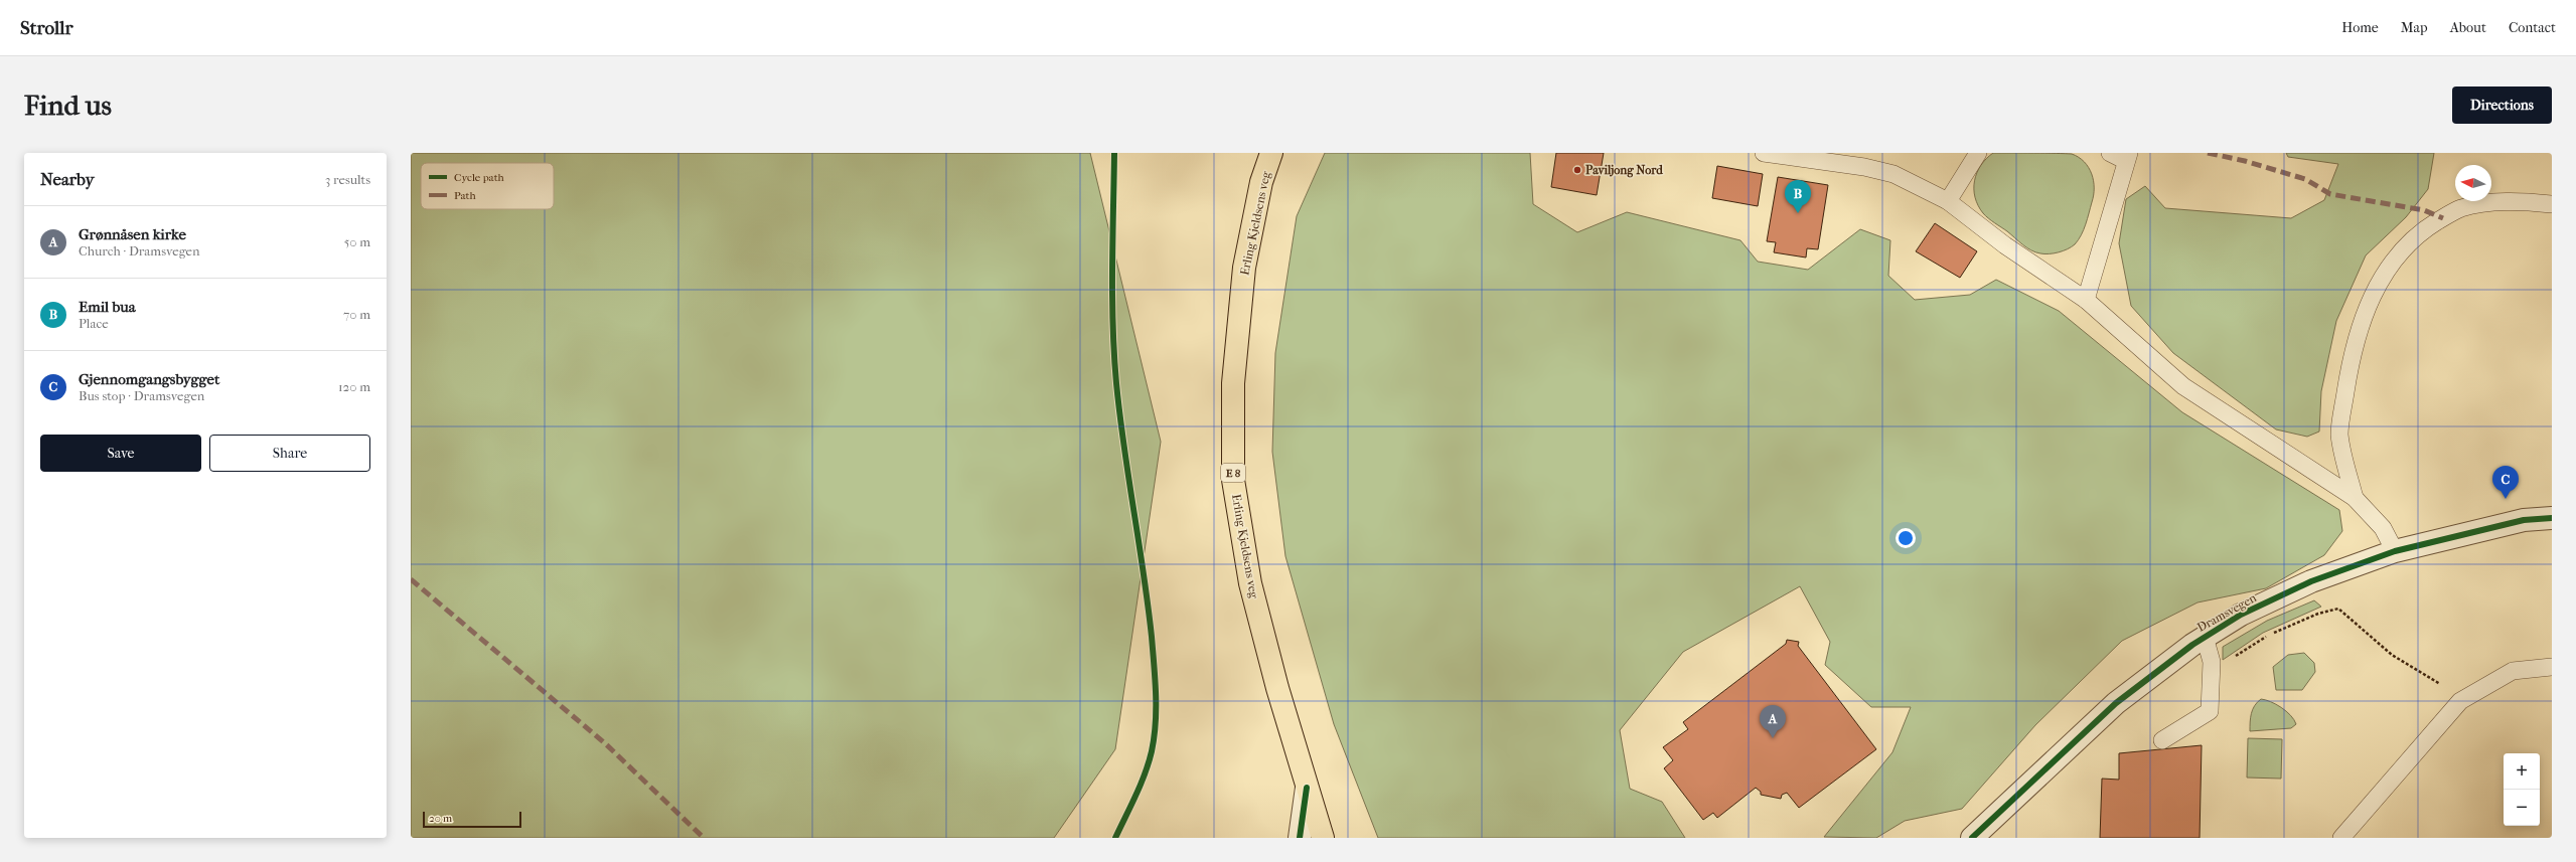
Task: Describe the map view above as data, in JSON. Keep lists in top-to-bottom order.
{
  "streets": {
    "highway": ["Erling Kjeldsens veg", "E 8"],
    "street": ["Dramsvegen"]
  },
  "places": ["Paviljong Nord"],
  "legend": ["Cycle path", "Path"],
  "scale_bar": "20 m",
  "north": "left",
  "page": {
    "header": "Strollr",
    "nav": [
      "Home",
      "Map",
      "About",
      "Contact"
    ],
    "buttons": [
      "Directions",
      ["Save", "Share"]
    ],
    "title": "Find us",
    "heading": ["Nearby", "3 results"],
    "pins": ["B", "C", "A"],
    "list": [
      {
        "mark": "A",
        "name": "Grønnåsen kirke",
        "note": "Church · Dramsvegen",
        "value": "50 m"
      },
      {
        "mark": "B",
        "name": "Emil bua",
        "note": "Place",
        "value": "70 m"
      },
      {
        "mark": "C",
        "name": "Gjennomgangsbygget",
        "note": "Bus stop · Dramsvegen",
        "value": "120 m"
      }
    ],
    "map_buttons": ["+", "−"],
    "scale": "20 m"
  }
}
